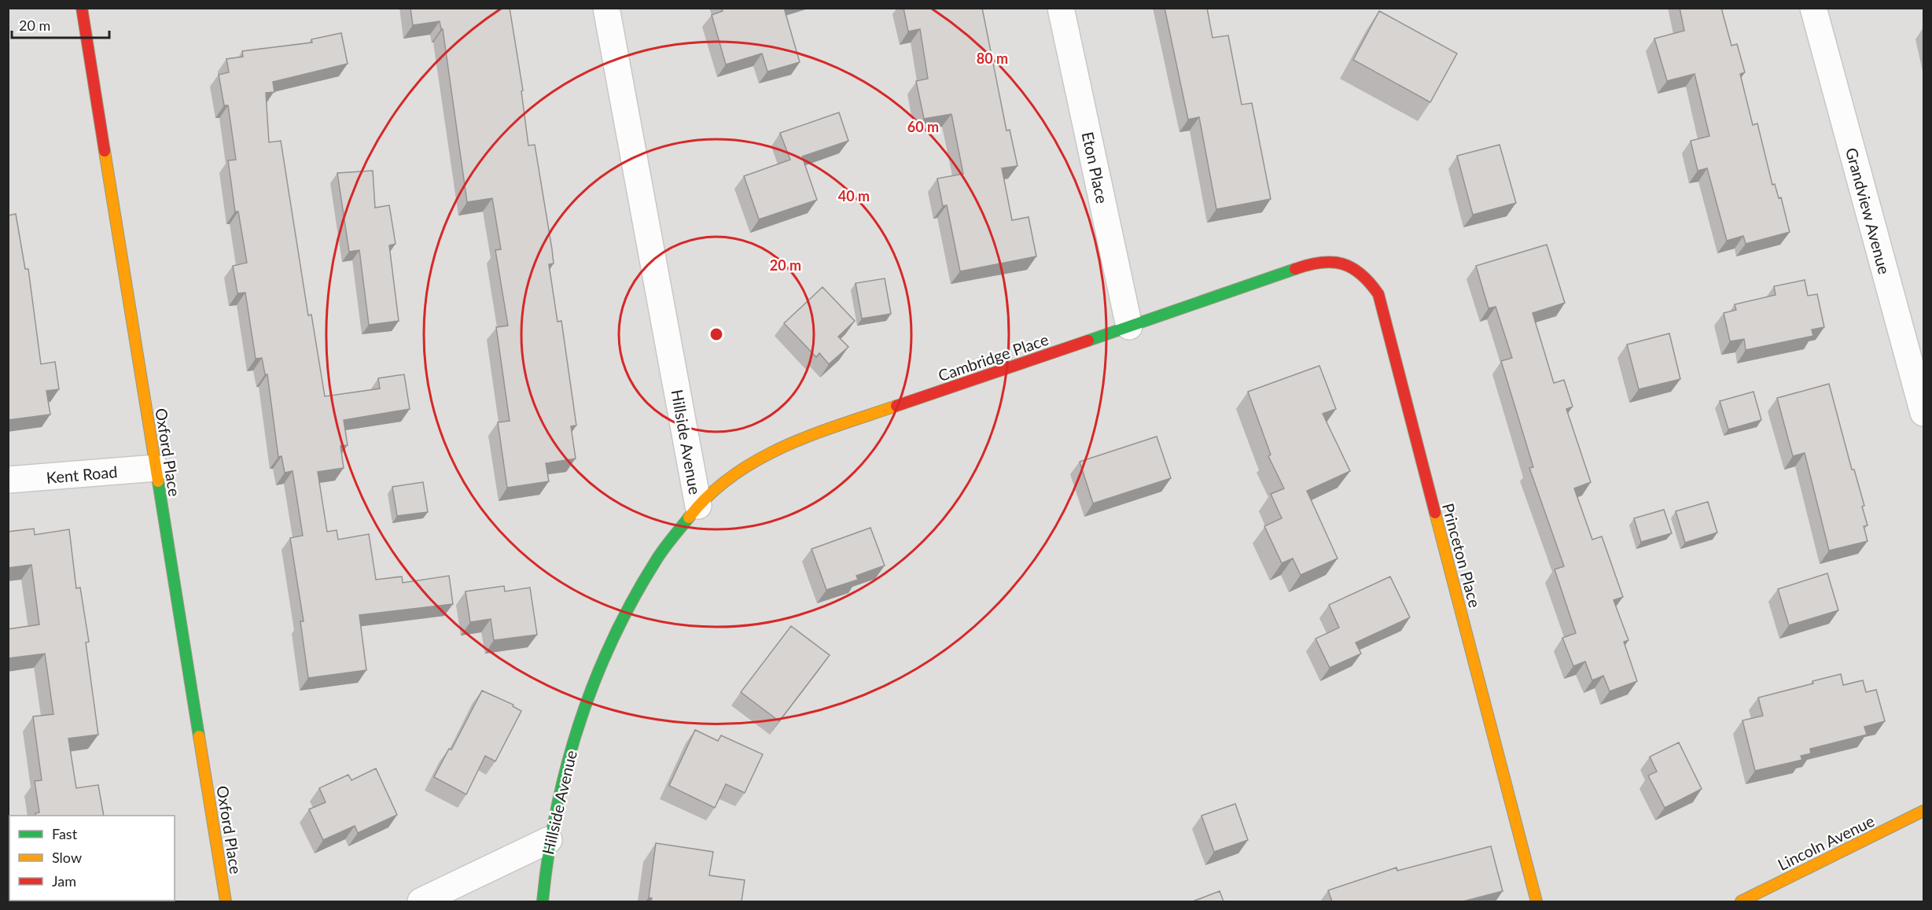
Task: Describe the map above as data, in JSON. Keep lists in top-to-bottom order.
{
  "streets": {
    "street": [
      "Eton Place",
      "Grandview Avenue",
      "Cambridge Place",
      "Hillside Avenue",
      "Oxford Place",
      "Kent Road",
      "Princeton Place",
      "Lincoln Avenue"
    ]
  },
  "crossings": [
    ["Eton Place", "Cambridge Place"],
    ["Cambridge Place", "Hillside Avenue"],
    ["Cambridge Place", "Princeton Place"],
    ["Oxford Place", "Kent Road"]
  ],
  "legend": ["Fast", "Slow", "Jam"],
  "scale_bar": "20 m",
  "rings": [
    "80 m",
    "60 m",
    "40 m",
    "20 m"
  ]
}
